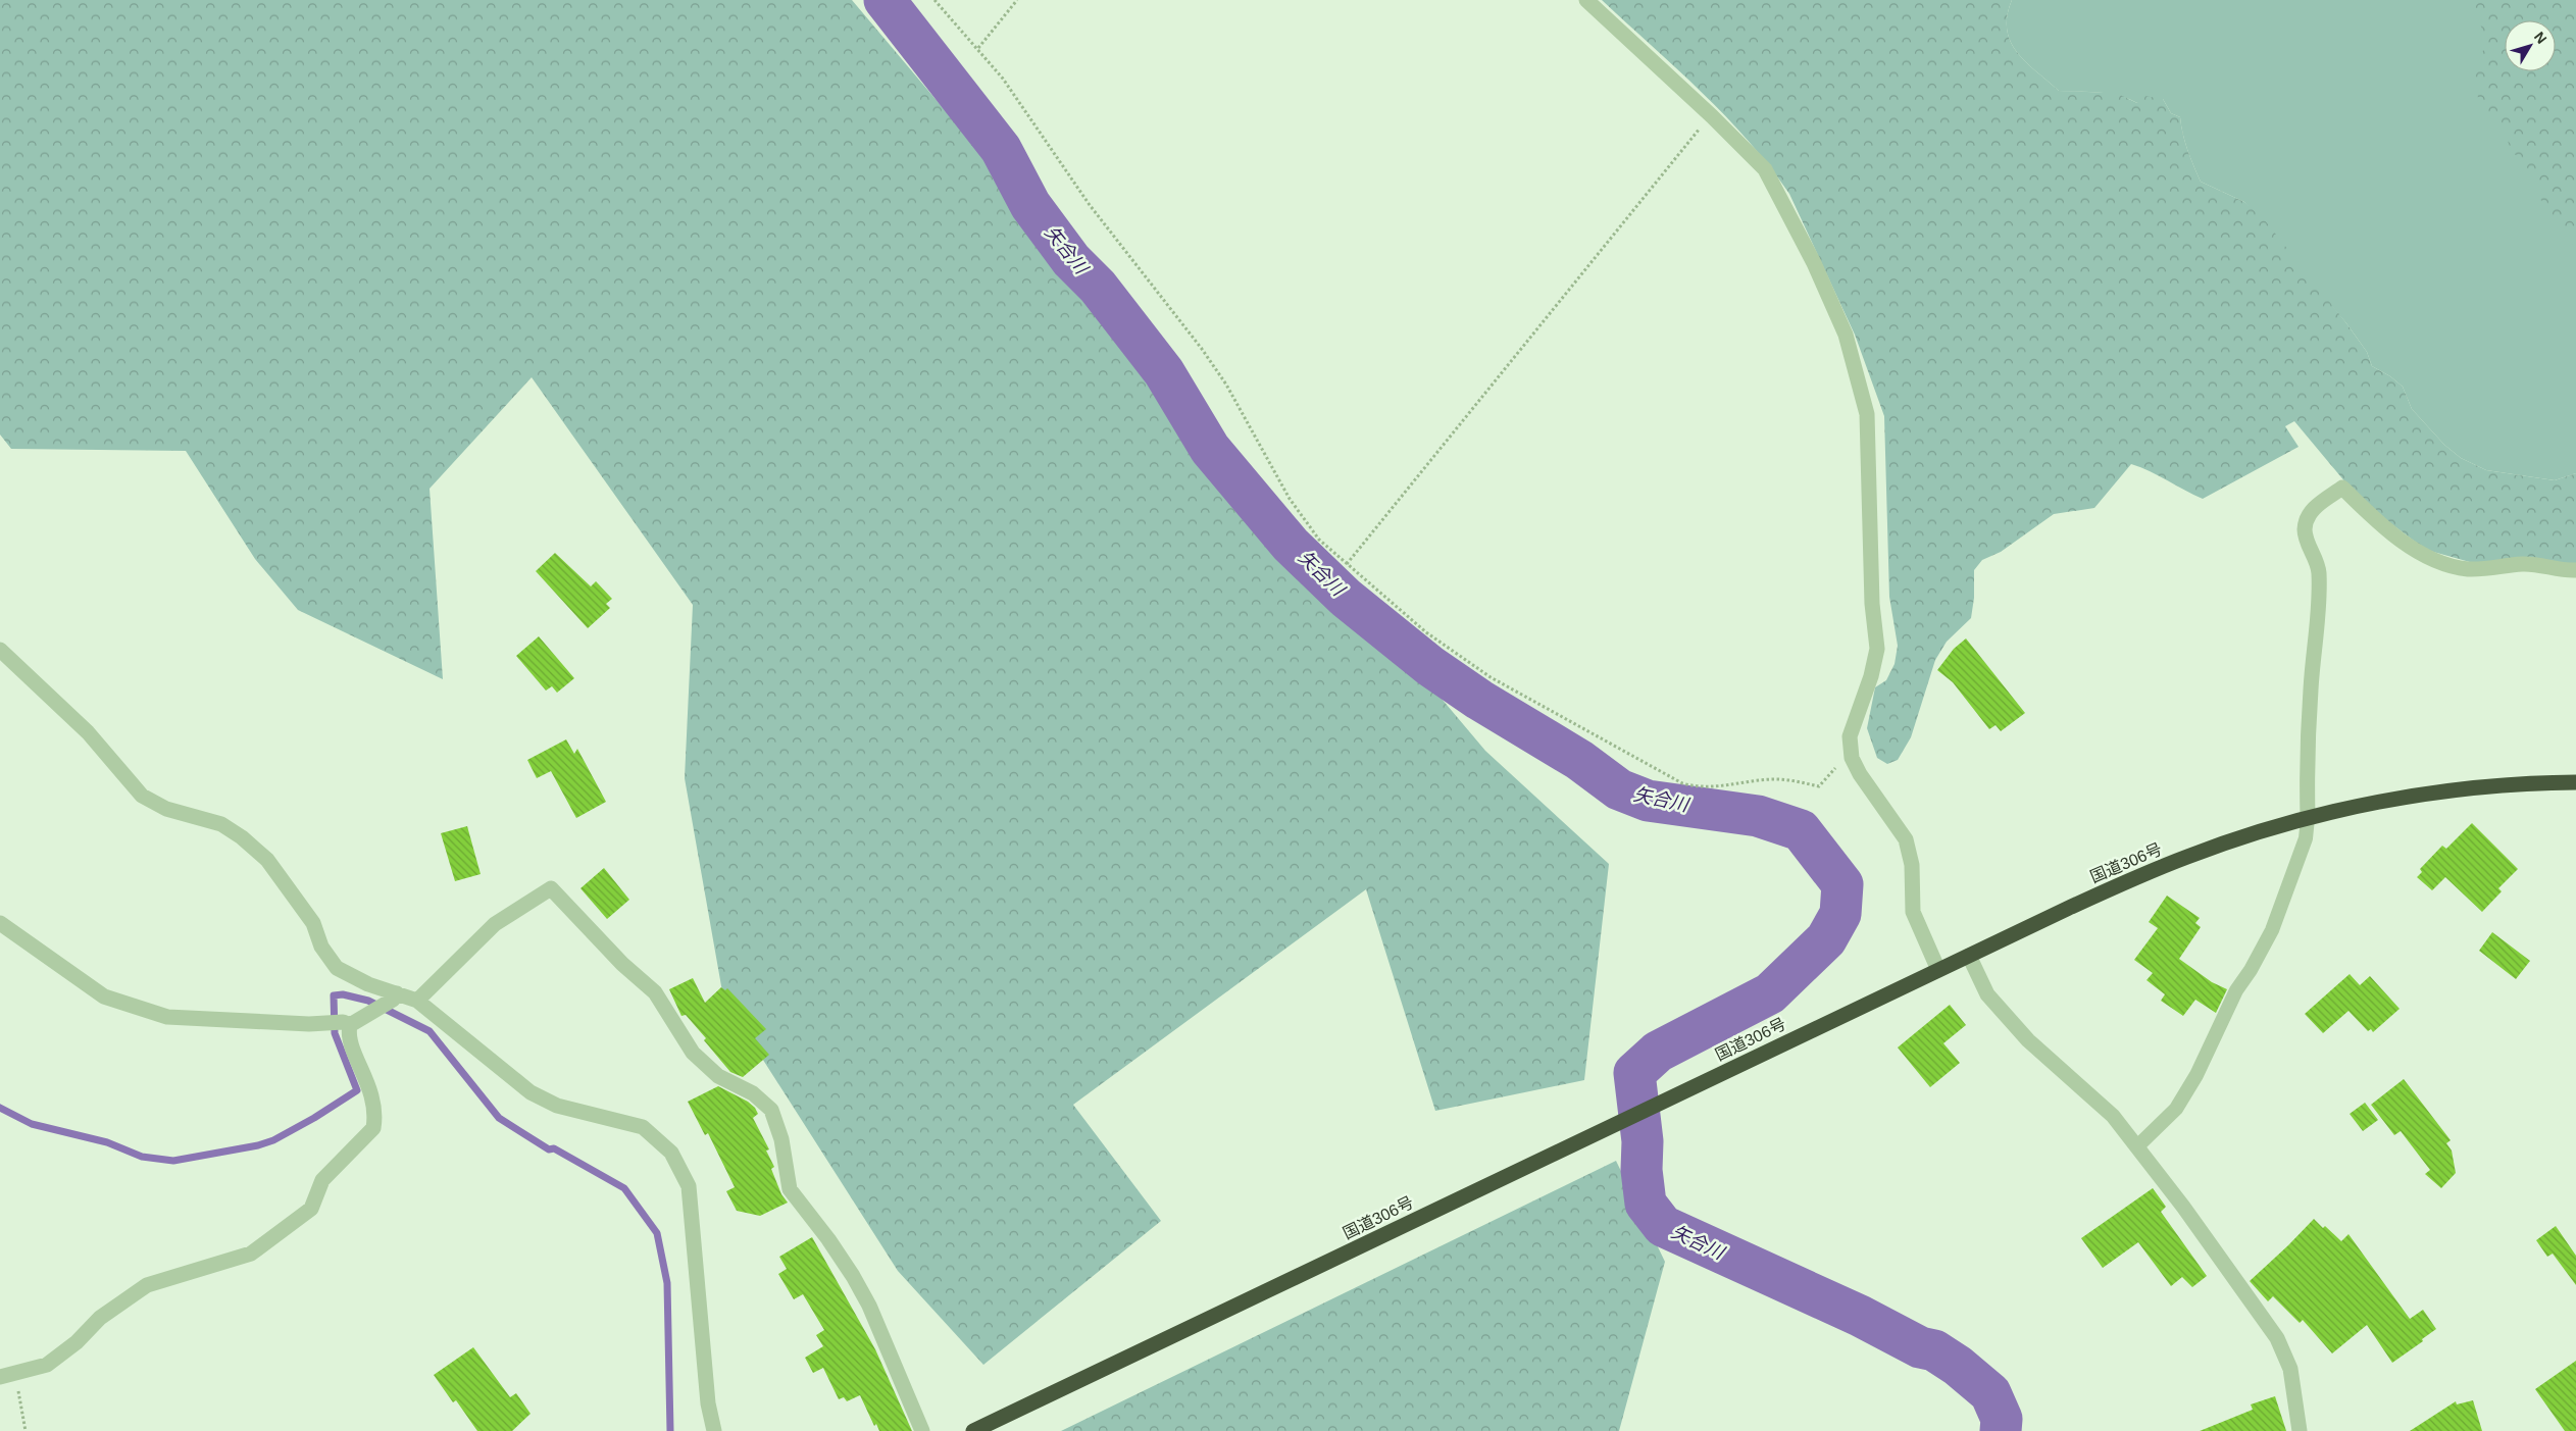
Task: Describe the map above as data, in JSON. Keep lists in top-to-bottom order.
{
  "streets": {
    "highway": ["国道306号"]
  },
  "water": ["矢合川"],
  "north": "top right"
}
